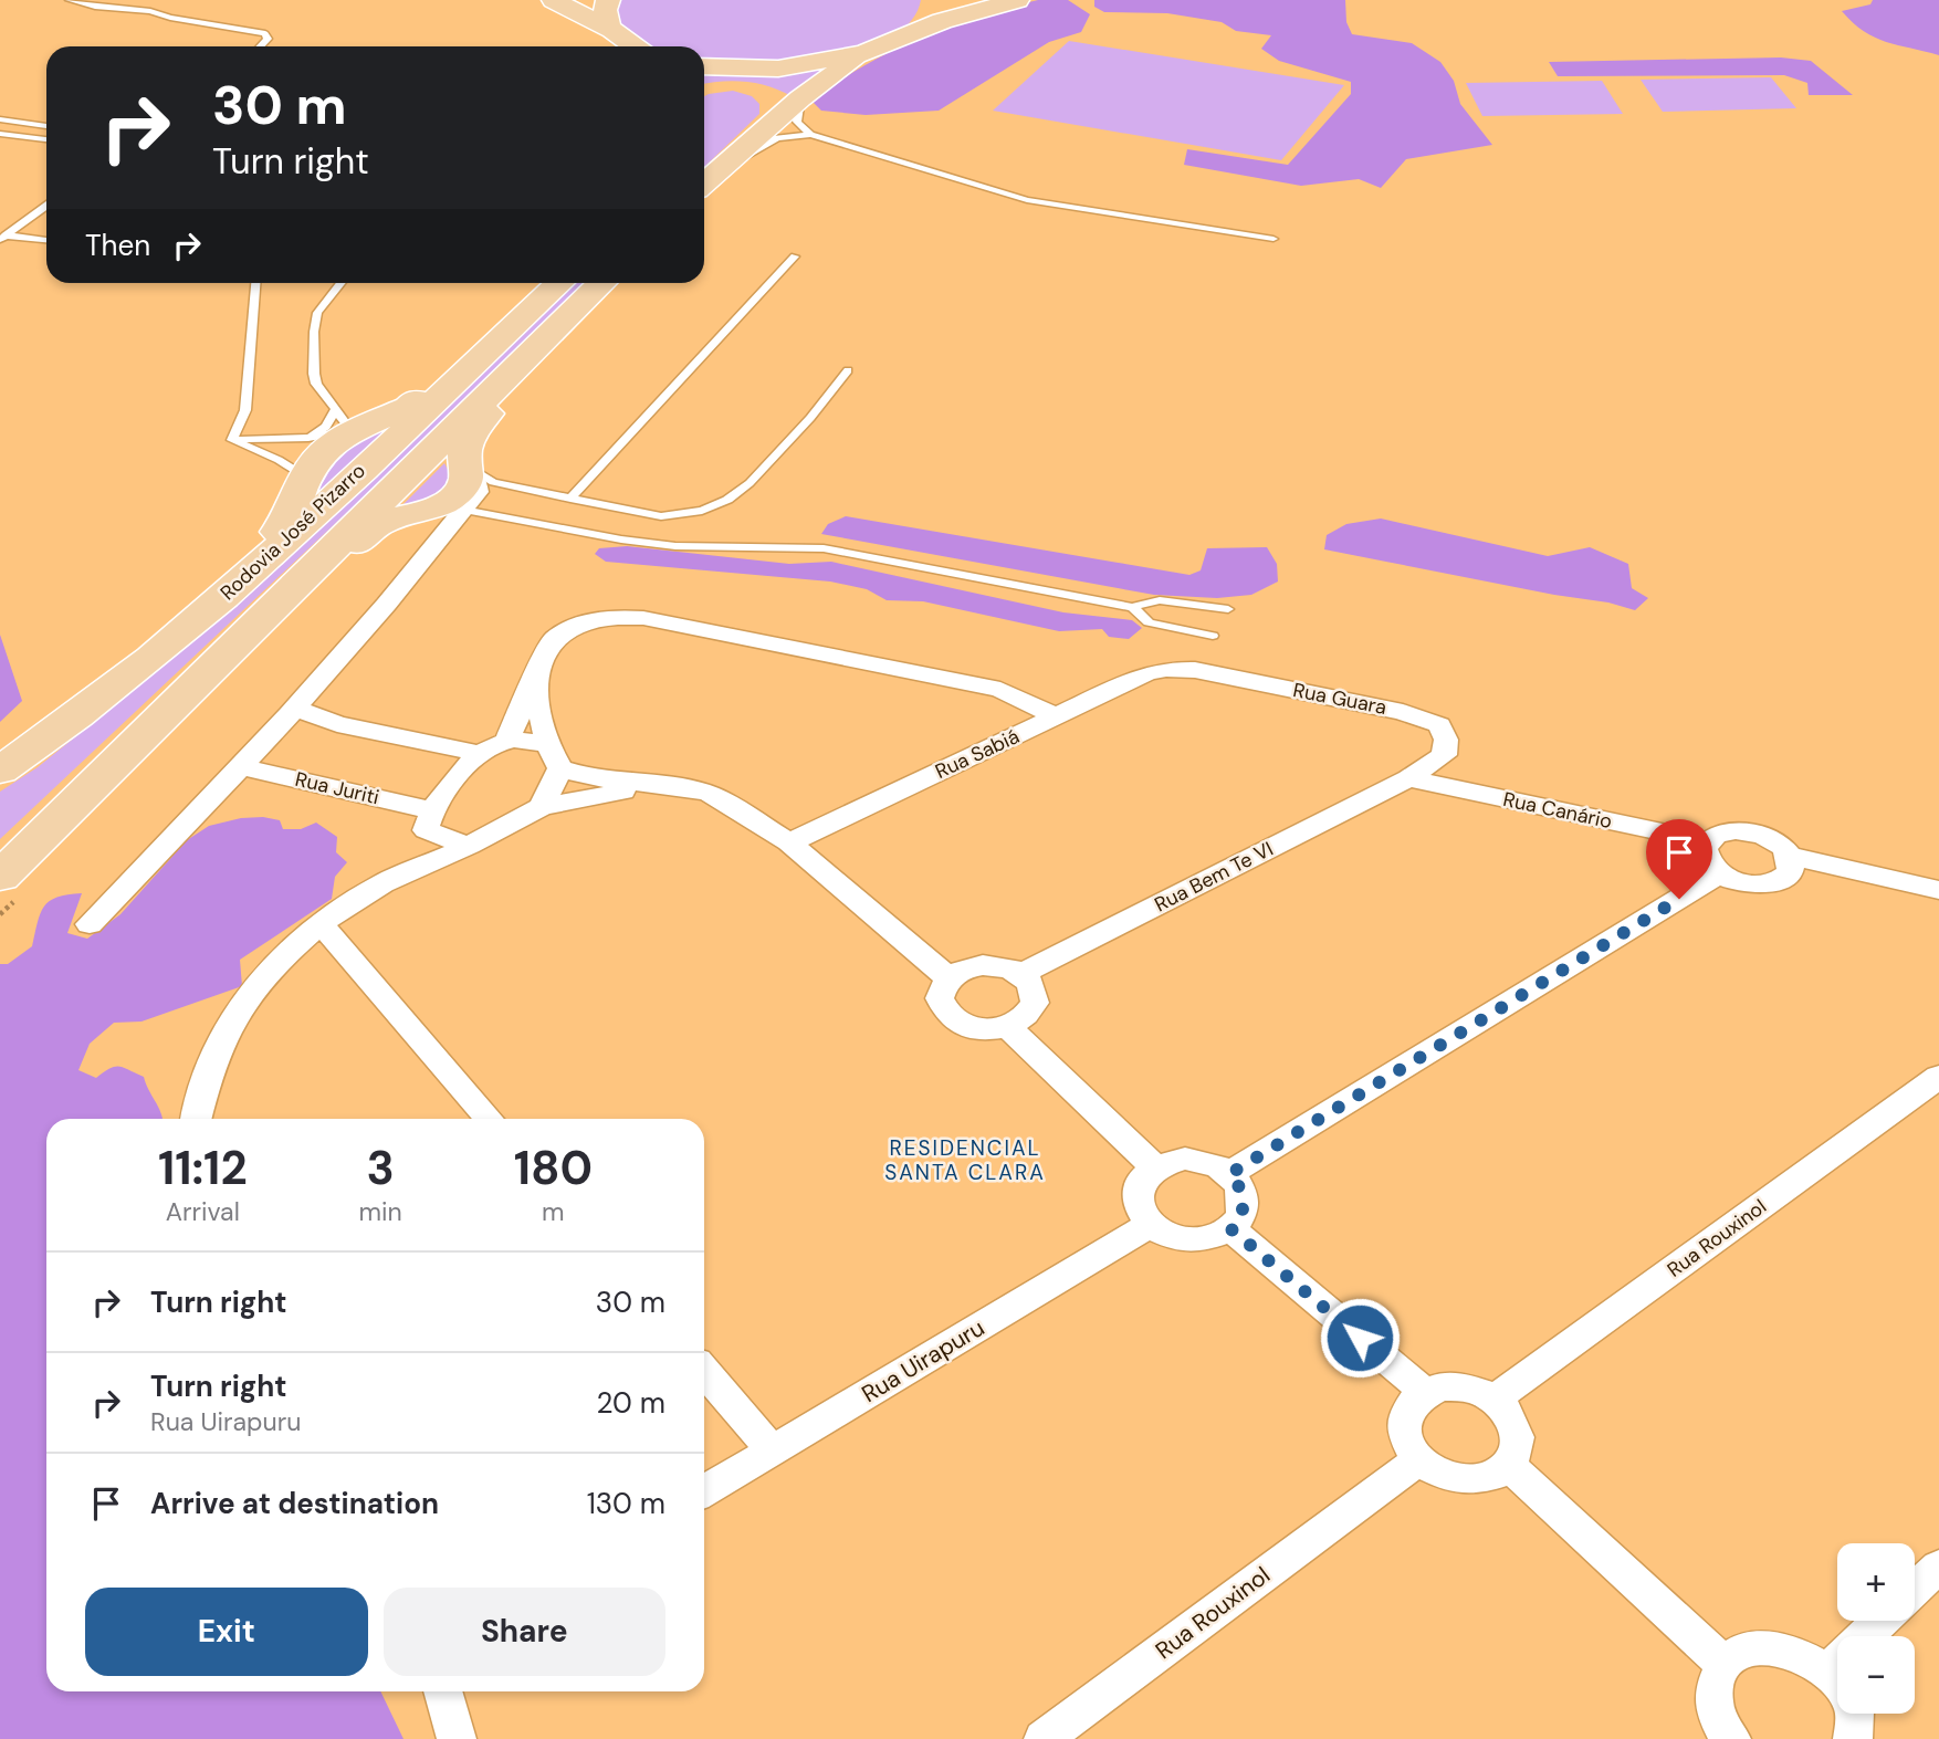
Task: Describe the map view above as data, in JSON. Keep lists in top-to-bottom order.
{
  "streets": {
    "main road": ["Rodovia José Pizarro"],
    "street": [
      "Rua Guara",
      "Rua Sabiá",
      "Rua Juriti",
      "Rua Canário",
      "Rua Bem Te VI",
      "Rua Rouxinol",
      "Rua Uirapuru"
    ]
  },
  "crossings": [
    ["Rua Guara", "Rua Sabiá"],
    ["Rua Guara", "Rua Canário"],
    ["Rua Guara", "Rua Bem Te VI"],
    ["Rua Canário", "Rua Bem Te VI"]
  ],
  "districts": ["RESIDENCIAL SANTA CLARA"],
  "page": {
    "turn": ["30 m", "Turn right"],
    "then": "Then",
    "eta": [
      "11:12",
      "Arrival",
      "3",
      "min",
      "180",
      "m"
    ],
    "list": [
      {
        "name": "Turn right",
        "value": "30 m"
      },
      {
        "name": "Turn right",
        "note": "Rua Uirapuru",
        "value": "20 m"
      },
      {
        "name": "Arrive at destination",
        "value": "130 m"
      }
    ],
    "map_buttons": ["+", "−"],
    "buttons": ["Exit", "Share"]
  }
}
